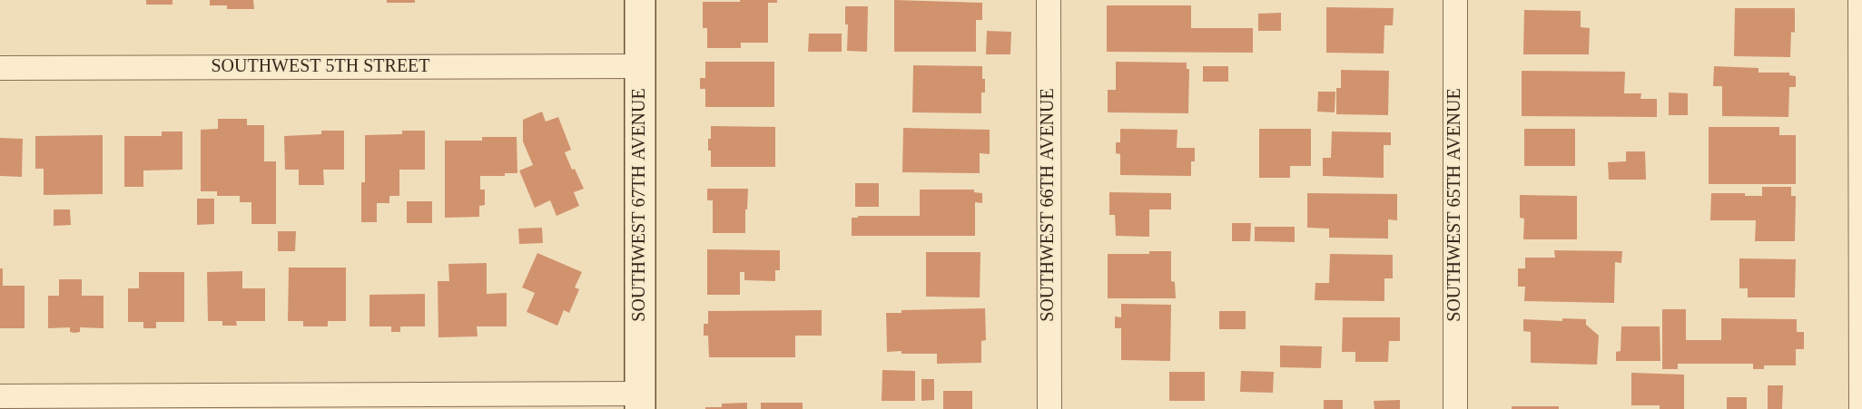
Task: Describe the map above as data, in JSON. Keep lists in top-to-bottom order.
{
  "streets": {
    "main road": ["SOUTHWEST 67TH AVENUE"],
    "street": ["SOUTHWEST 5TH STREET", "SOUTHWEST 66TH AVENUE", "SOUTHWEST 65TH AVENUE"]
  },
  "crossings": [
    ["SOUTHWEST 5TH STREET", "SOUTHWEST 67TH AVENUE"]
  ]
}
